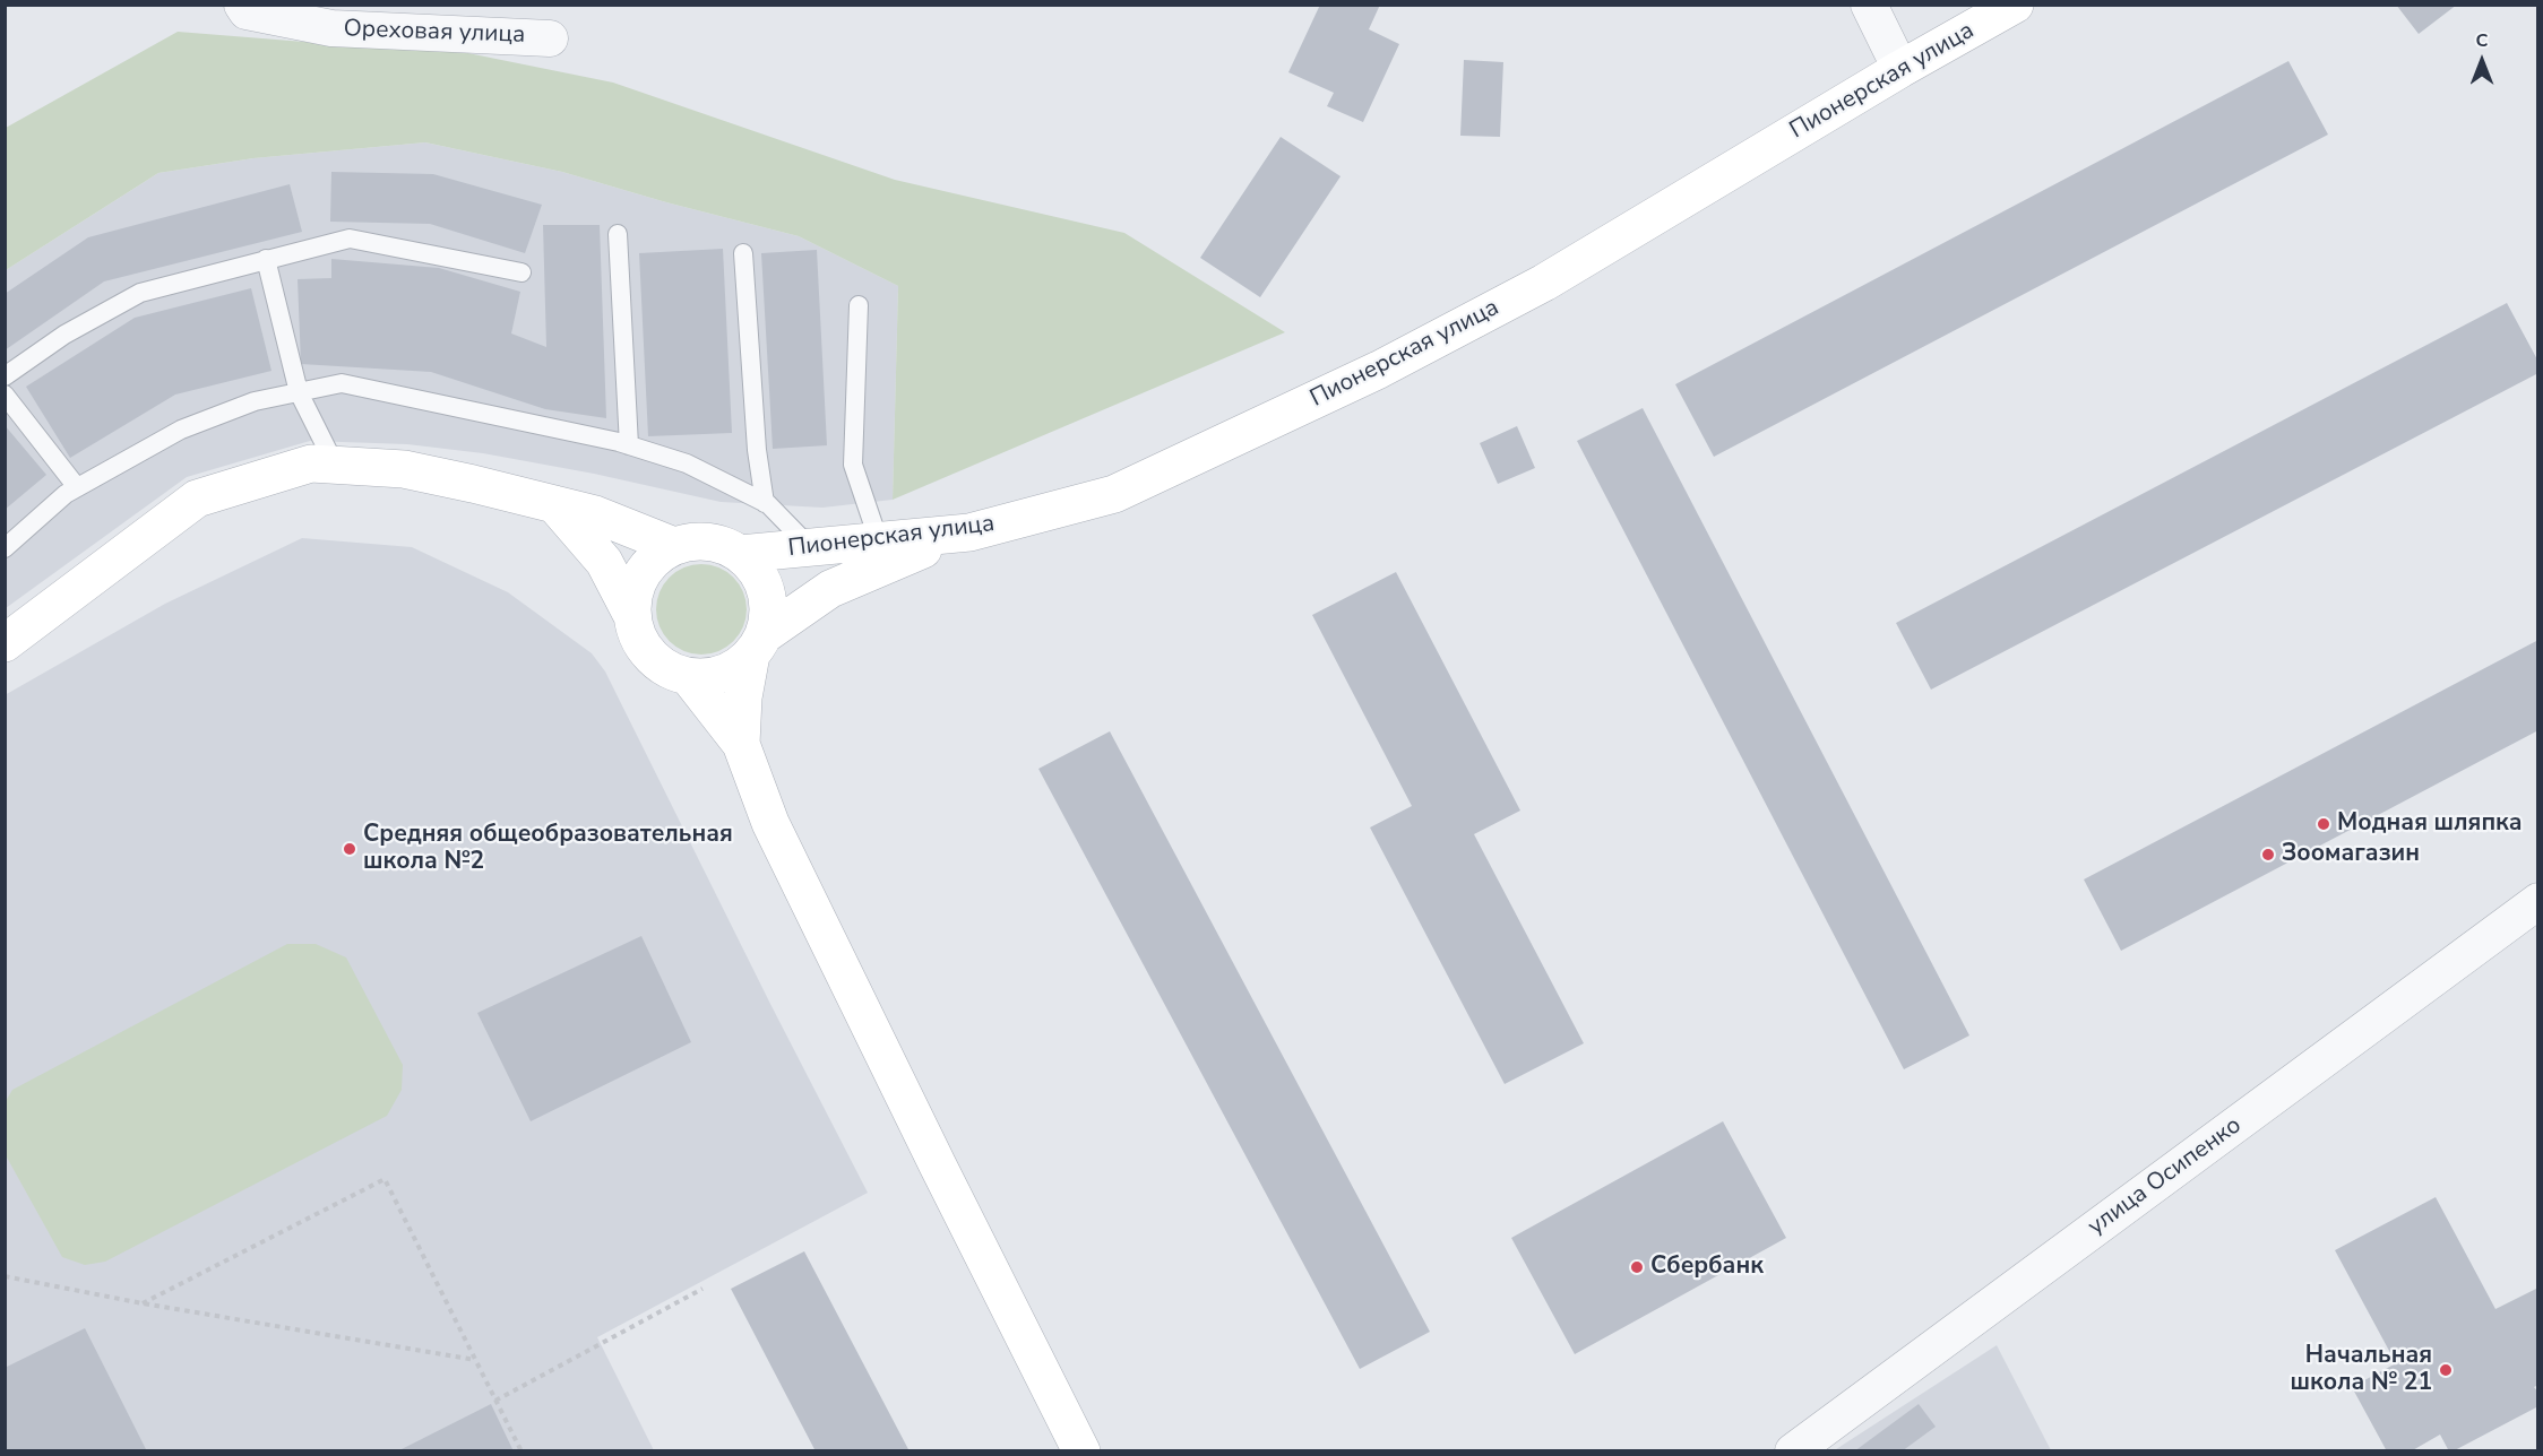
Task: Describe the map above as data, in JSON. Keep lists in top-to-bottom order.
{
  "streets": {
    "main road": ["Пионерская улица"],
    "street": ["Ореховая улица", "улица Осипенко"]
  },
  "places": [
    "Модная шляпка",
    "Средняя общеобразовательная школа №2",
    "Зоомагазин",
    "Сбербанк",
    "Начальная школа № 21"
  ],
  "north": "top"
}
